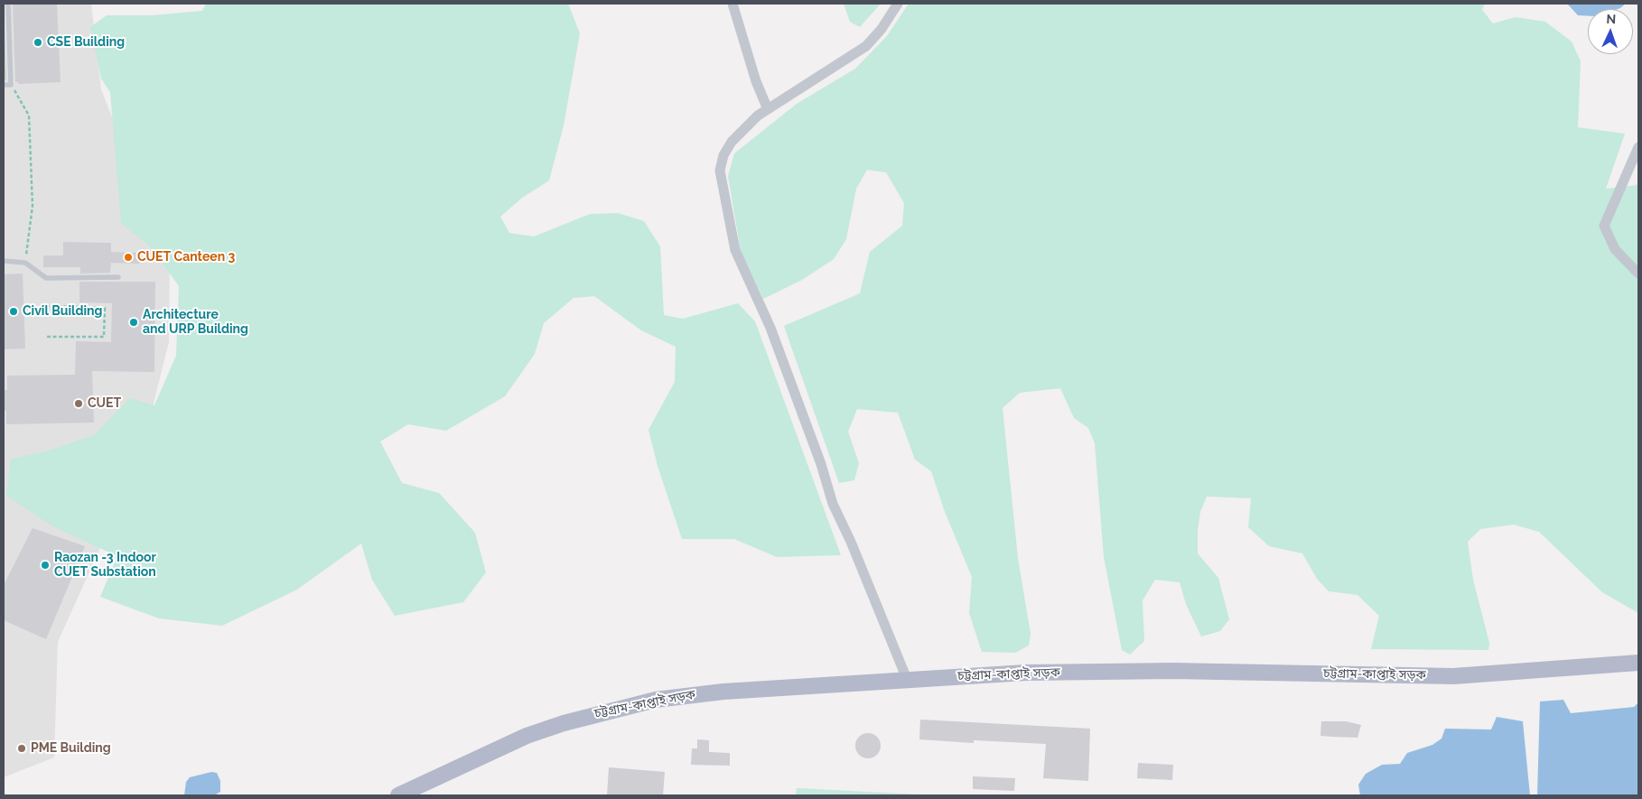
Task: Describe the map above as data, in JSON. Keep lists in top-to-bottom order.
{
  "streets": {
    "main road": ["চট্টগ্রাম-কাপ্তাই সড়ক"]
  },
  "places": [
    "CSE Building",
    "CUET Canteen 3",
    "Civil Building",
    "Architecture and URP Building",
    "CUET",
    "Raozan -3 Indoor CUET Substation",
    "PME Building"
  ],
  "north": "top"
}
